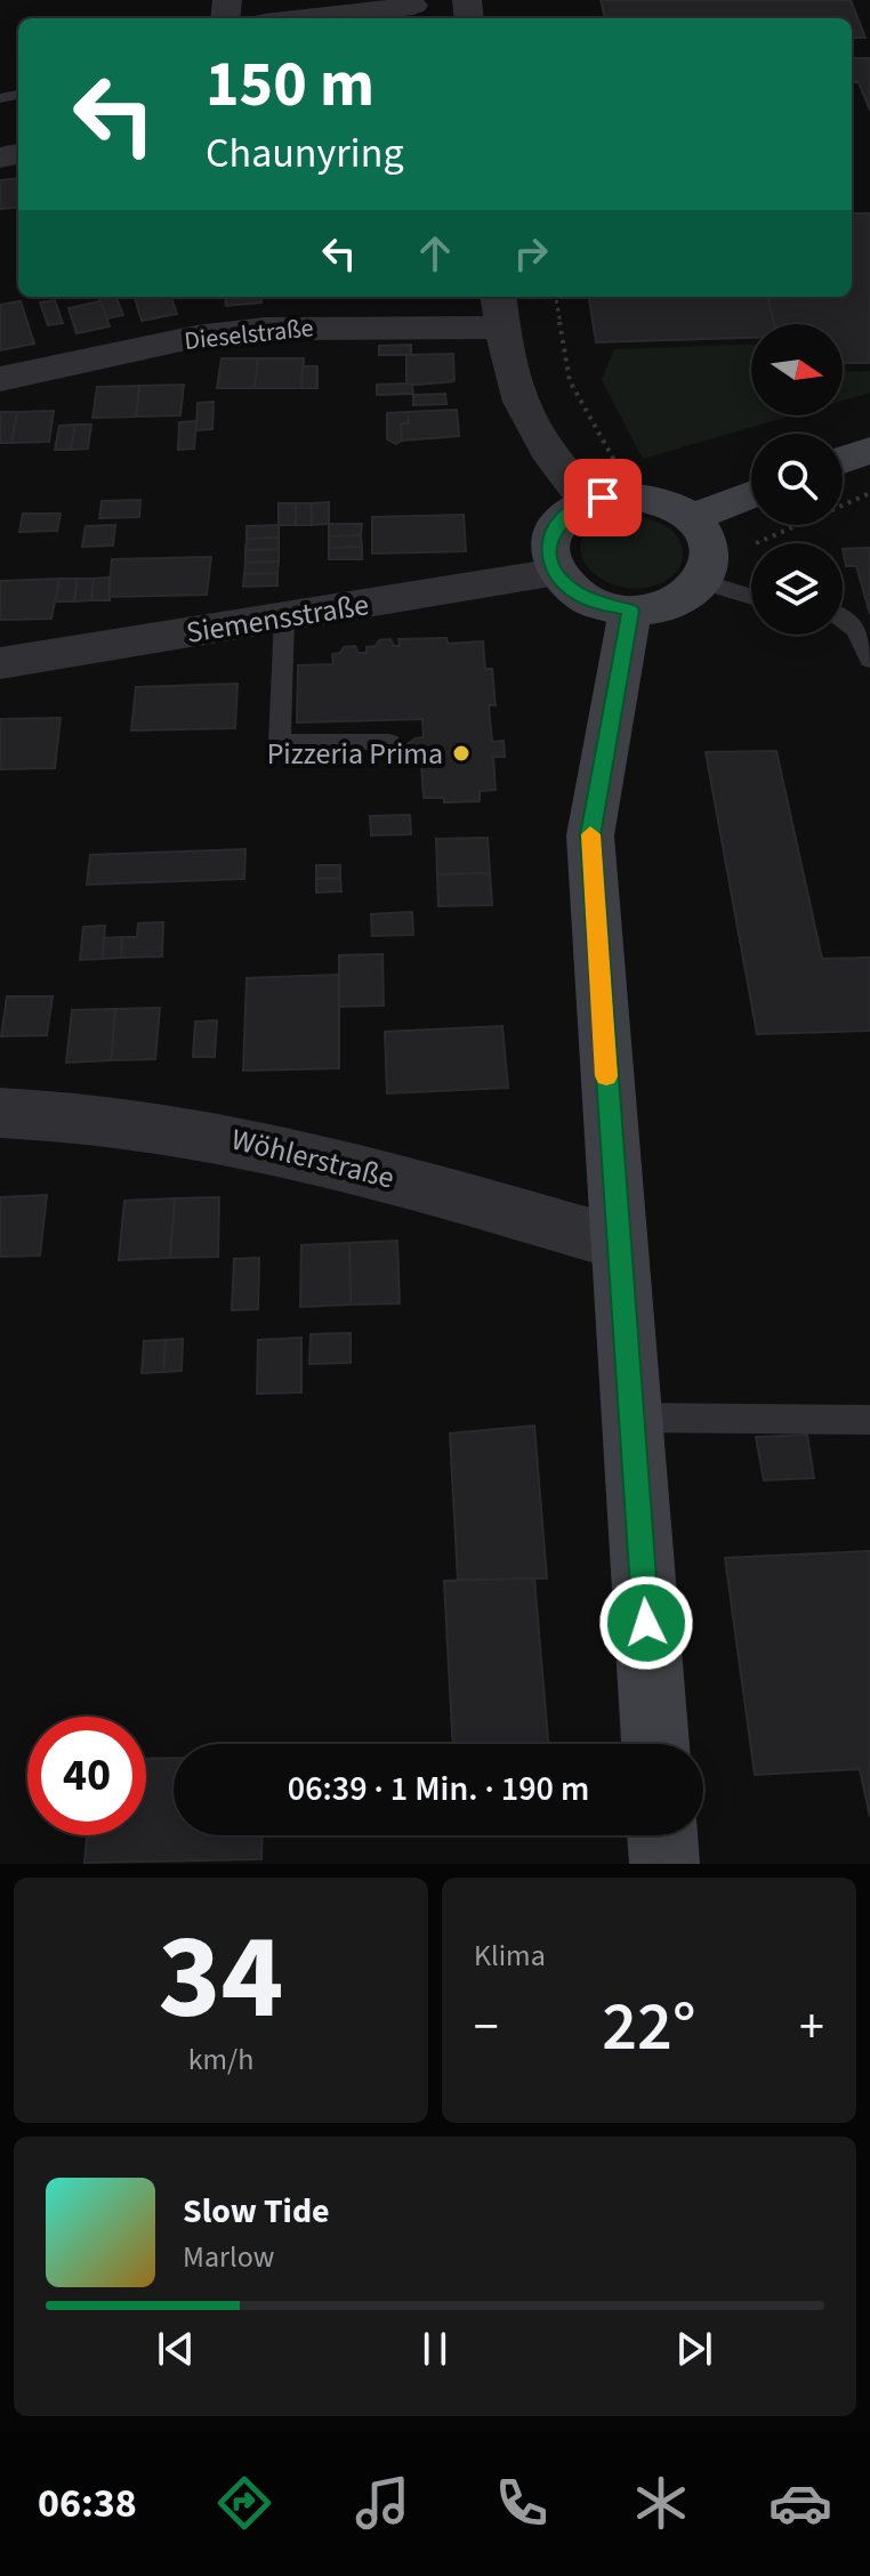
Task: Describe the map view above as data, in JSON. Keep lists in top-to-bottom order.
{
  "streets": {
    "street": ["Dieselstraße", "Siemensstraße", "Wöhlerstraße"]
  },
  "places": ["Pizzeria Prima"],
  "north": "right",
  "page": {
    "turn": ["150 m", "Chaunyring"],
    "limit": "40",
    "trip": "06:39 · 1 Min. · 190 m",
    "tile": [
      ["34", "km/h"],
      "Klima"
    ],
    "heat": ["−", "22°", "+"],
    "song": ["Slow Tide", "Marlow"],
    "tabs": "06:38"
  }
}
